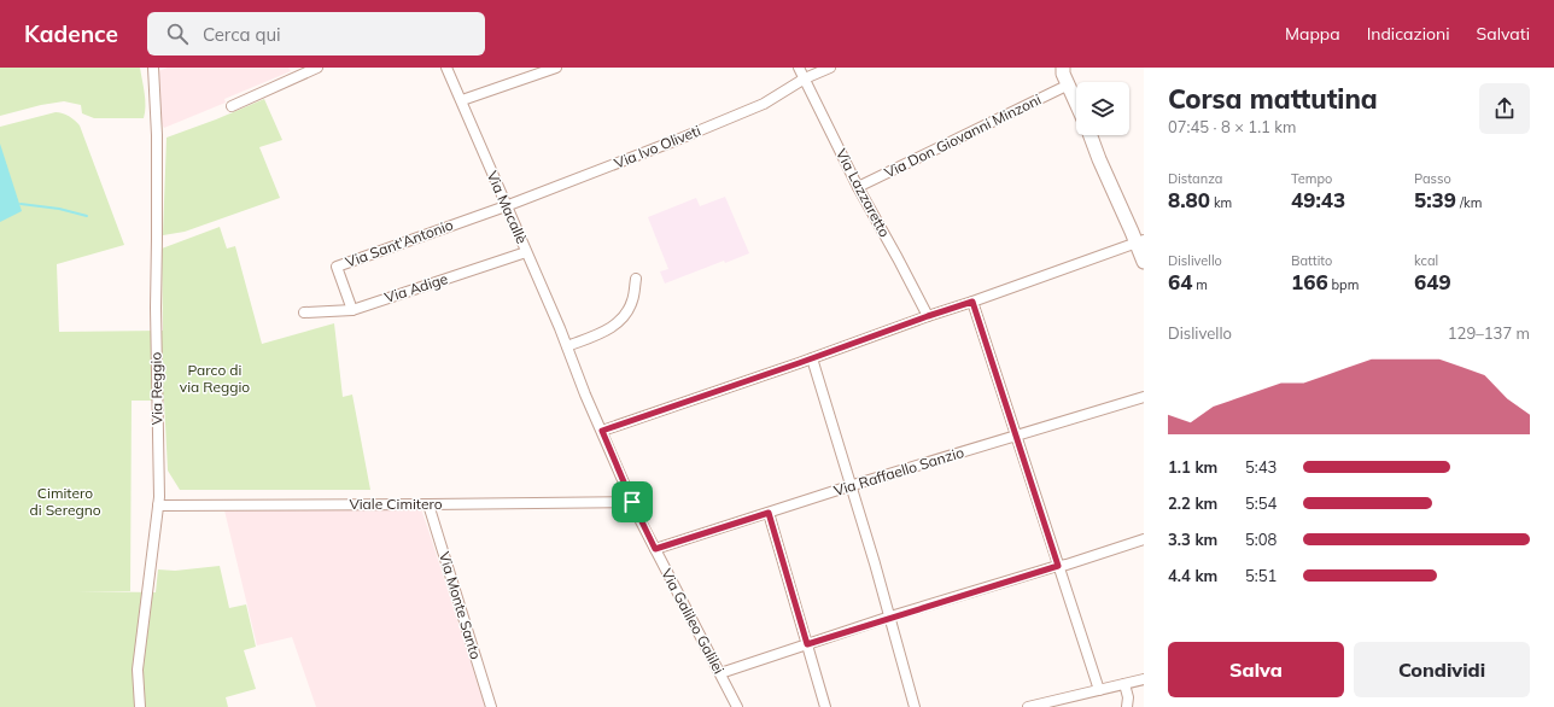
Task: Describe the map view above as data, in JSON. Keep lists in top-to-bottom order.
{
  "streets": {
    "street": [
      "Via Don Giovanni Minzoni",
      "Via Ivo Oliveti",
      "Via Lazzaretto",
      "Via Macallè",
      "Via Sant'Antonio",
      "Via Adige",
      "Via Reggio",
      "Via Raffaello Sanzio",
      "Viale Cimitero",
      "Via Monte Santo",
      "Via Galileo Galilei"
    ]
  },
  "crossings": [
    ["Via Don Giovanni Minzoni", "Via Lazzaretto"],
    ["Via Ivo Oliveti", "Via Lazzaretto"],
    ["Via Ivo Oliveti", "Via Macallè"],
    ["Via Ivo Oliveti", "Via Sant'Antonio"],
    ["Via Macallè", "Via Sant'Antonio"],
    ["Via Macallè", "Via Adige"],
    ["Via Macallè", "Via Galileo Galilei"],
    ["Via Sant'Antonio", "Via Adige"],
    ["Via Reggio", "Viale Cimitero"],
    ["Via Raffaello Sanzio", "Via Galileo Galilei"],
    ["Viale Cimitero", "Via Monte Santo"],
    ["Viale Cimitero", "Via Galileo Galilei"]
  ],
  "parks": ["Parco di via Reggio", "Cimitero di Seregno"],
  "page": {
    "header": "Kadence",
    "search": "Cerca qui",
    "nav": ["Mappa", "Indicazioni", "Salvati"],
    "heading": ["Corsa mattutina", "07:45 · 8 × 1.1 km"],
    "stats": [
      ["Distanza", "8.80 km"],
      ["Tempo", "49:43"],
      ["Passo", "5:39 /km"],
      ["Dislivello", "64 m"],
      ["Battito", "166 bpm"],
      ["kcal", "649"]
    ],
    "chart": ["Dislivello", "129–137 m"],
    "list": [
      {
        "name": "1.1 km",
        "note": "5:43"
      },
      {
        "name": "2.2 km",
        "note": "5:54"
      },
      {
        "name": "3.3 km",
        "note": "5:08"
      },
      {
        "name": "4.4 km",
        "note": "5:51"
      }
    ],
    "buttons": ["Salva", "Condividi"]
  }
}
